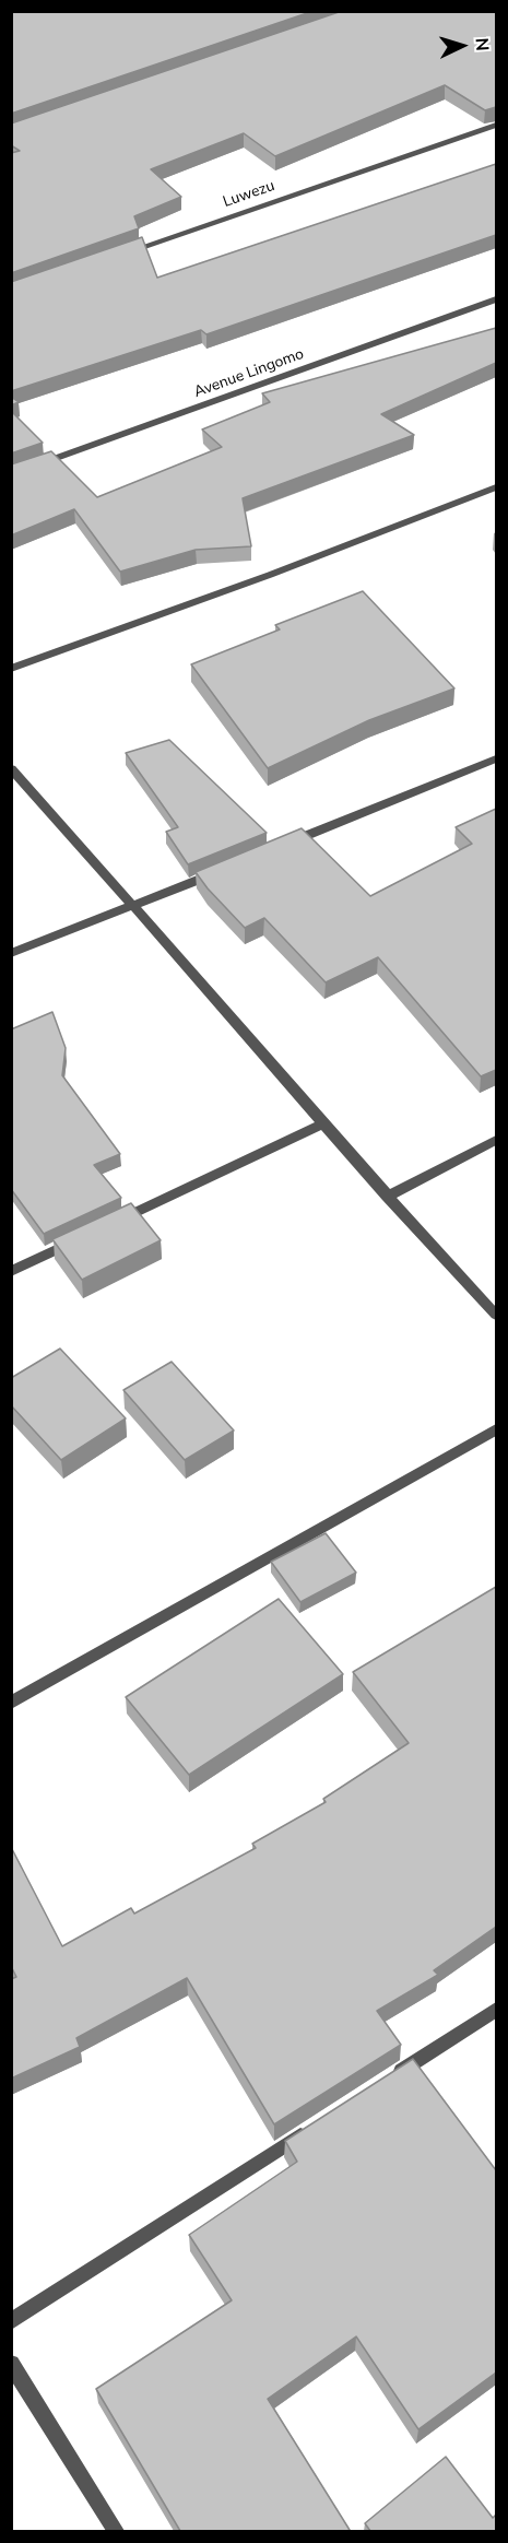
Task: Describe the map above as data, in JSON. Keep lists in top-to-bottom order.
{
  "streets": {
    "street": ["Luwezu", "Avenue Lingomo"]
  },
  "north": "right"
}
